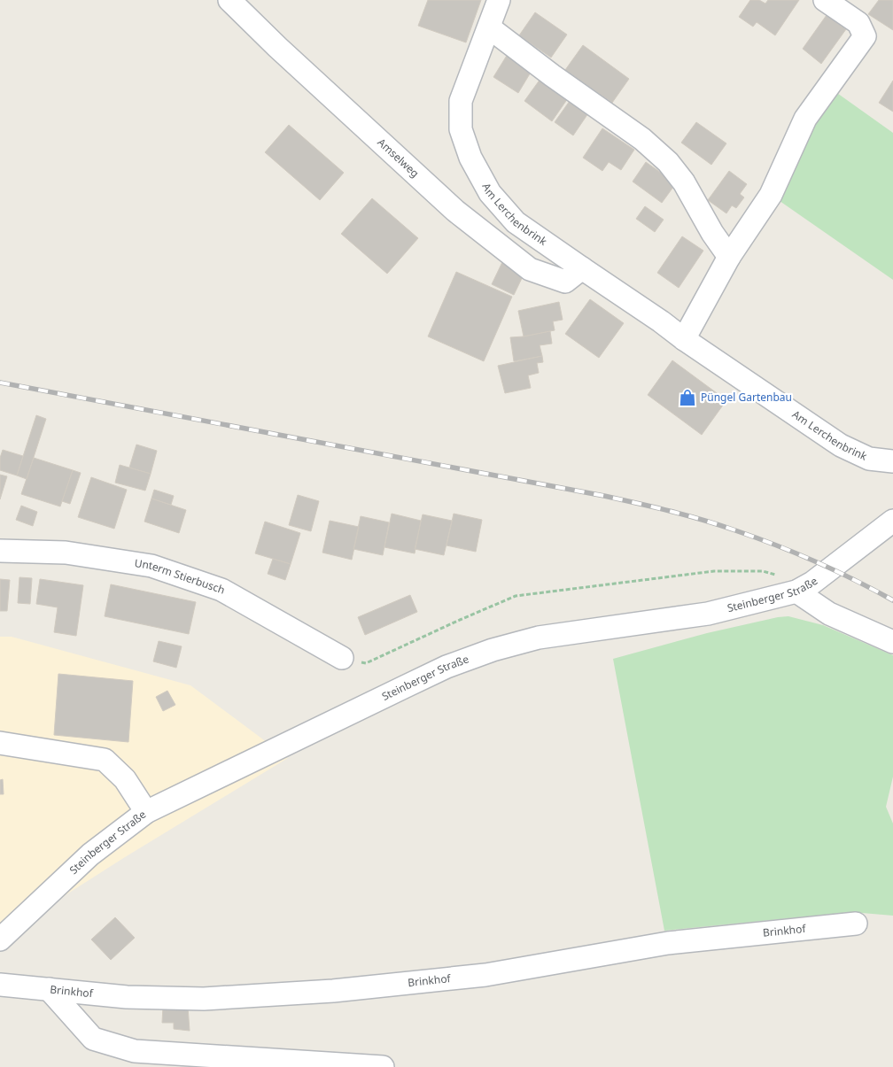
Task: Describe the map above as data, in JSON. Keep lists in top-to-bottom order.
{
  "streets": {
    "street": [
      "Amselweg",
      "Am Lerchenbrink",
      "Unterm Stierbusch",
      "Steinberger Straße",
      "Brinkhof"
    ]
  },
  "crossings": [
    ["Amselweg", "Am Lerchenbrink"]
  ],
  "places": {
    "shop": ["Püngel Gartenbau"]
  }
}
